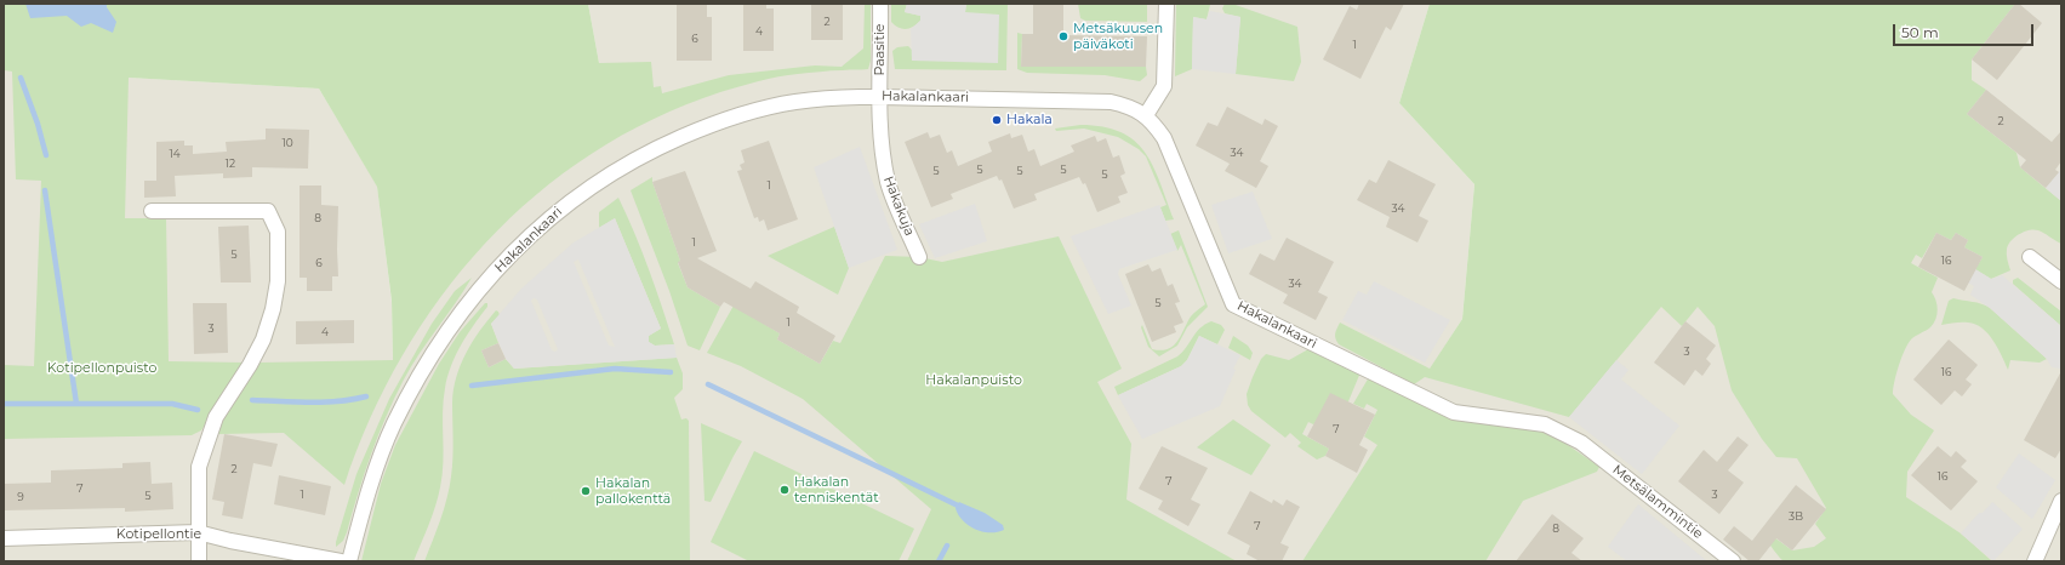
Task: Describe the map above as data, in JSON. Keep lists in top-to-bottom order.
{
  "streets": {
    "street": [
      "Paasitie",
      "Hakalankaari",
      "Hakakuja",
      "Metsälammintie",
      "Kotipellontie"
    ]
  },
  "crossings": [
    ["Paasitie", "Hakalankaari"],
    ["Paasitie", "Hakakuja"],
    ["Hakalankaari", "Hakakuja"],
    ["Hakalankaari", "Metsälammintie"]
  ],
  "parks": ["Kotipellonpuisto", "Hakalanpuisto"],
  "places": [
    "Metsäkuusen päiväkoti",
    "Hakala",
    "Hakalan tenniskentät",
    "Hakalan pallokenttä"
  ],
  "house_numbers": [
    "2",
    "4",
    "6",
    "1",
    "2",
    "10",
    "34",
    "14",
    "12",
    "5",
    "5",
    "5",
    "5",
    "5",
    "1",
    "34",
    "8",
    "1",
    "5",
    "16",
    "6",
    "34",
    "5",
    "1",
    "3",
    "4",
    "3",
    "16",
    "7",
    "2",
    "16",
    "7",
    "7",
    "1",
    "3",
    "5",
    "9",
    "3B",
    "7",
    "8"
  ],
  "scale_bar": "50 m"
}
